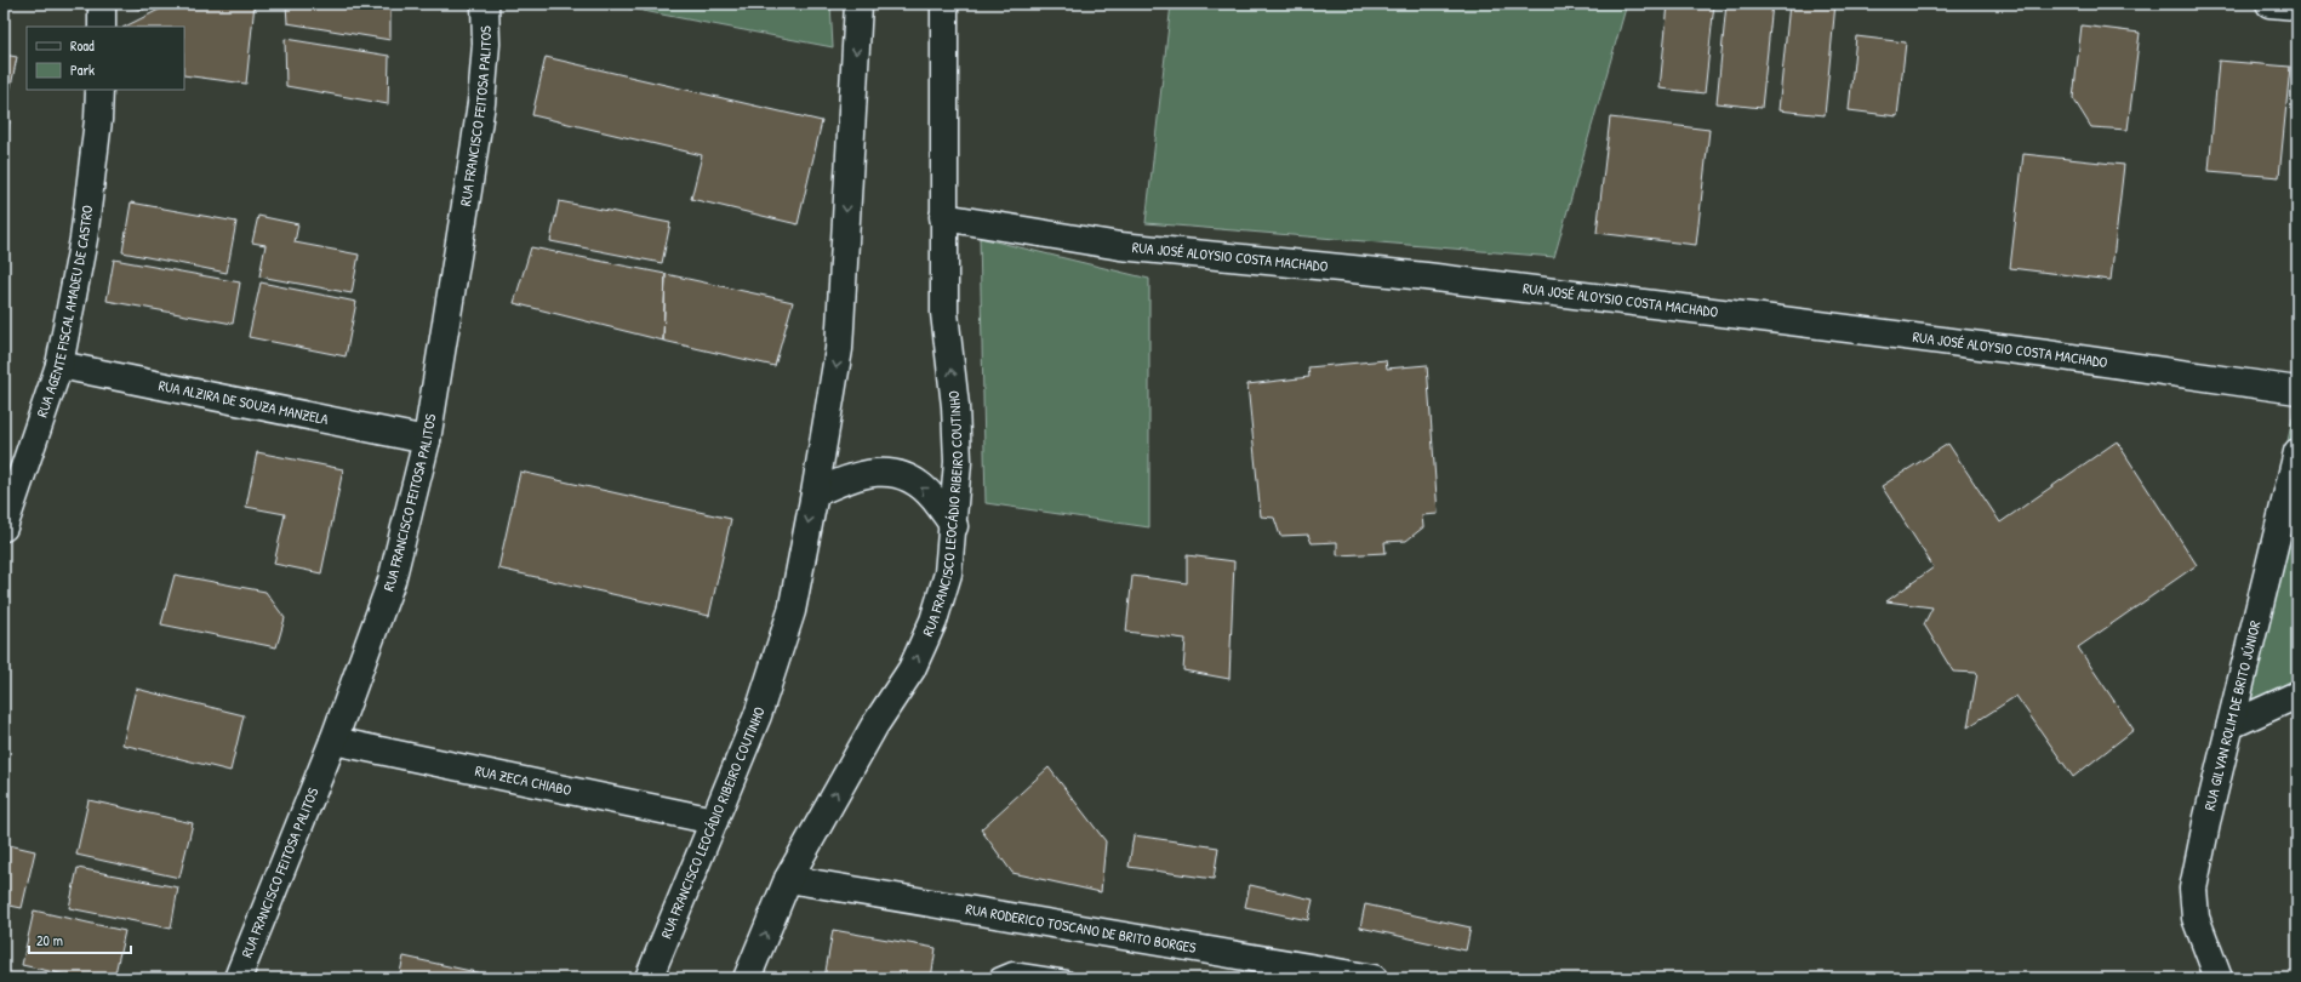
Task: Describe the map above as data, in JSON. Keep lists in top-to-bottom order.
{
  "streets": {
    "street": [
      "RUA FRANCISCO FEITOSA PALITOS",
      "RUA JOSÉ ALOYSIO COSTA MACHADO",
      "RUA AGENTE FISCAL AMADEU DE CASTRO",
      "RUA ALZIRA DE SOUZA MANZELA",
      "RUA FRANCISCO LEOCÁDIO RIBEIRO COUTINHO",
      "RUA GILVAN ROLIM DE BRITO JÚNIOR",
      "RUA ZECA CHIABO",
      "RUA RODERICO TOSCANO DE BRITO BORGES"
    ]
  },
  "crossings": [
    ["RUA FRANCISCO FEITOSA PALITOS", "RUA ALZIRA DE SOUZA MANZELA"],
    ["RUA FRANCISCO FEITOSA PALITOS", "RUA ZECA CHIABO"],
    ["RUA JOSÉ ALOYSIO COSTA MACHADO", "RUA FRANCISCO LEOCÁDIO RIBEIRO COUTINHO"],
    ["RUA AGENTE FISCAL AMADEU DE CASTRO", "RUA ALZIRA DE SOUZA MANZELA"],
    ["RUA FRANCISCO LEOCÁDIO RIBEIRO COUTINHO", "RUA ZECA CHIABO"],
    ["RUA FRANCISCO LEOCÁDIO RIBEIRO COUTINHO", "RUA RODERICO TOSCANO DE BRITO BORGES"]
  ],
  "legend": ["Road", "Park"],
  "scale_bar": "20 m"
}
